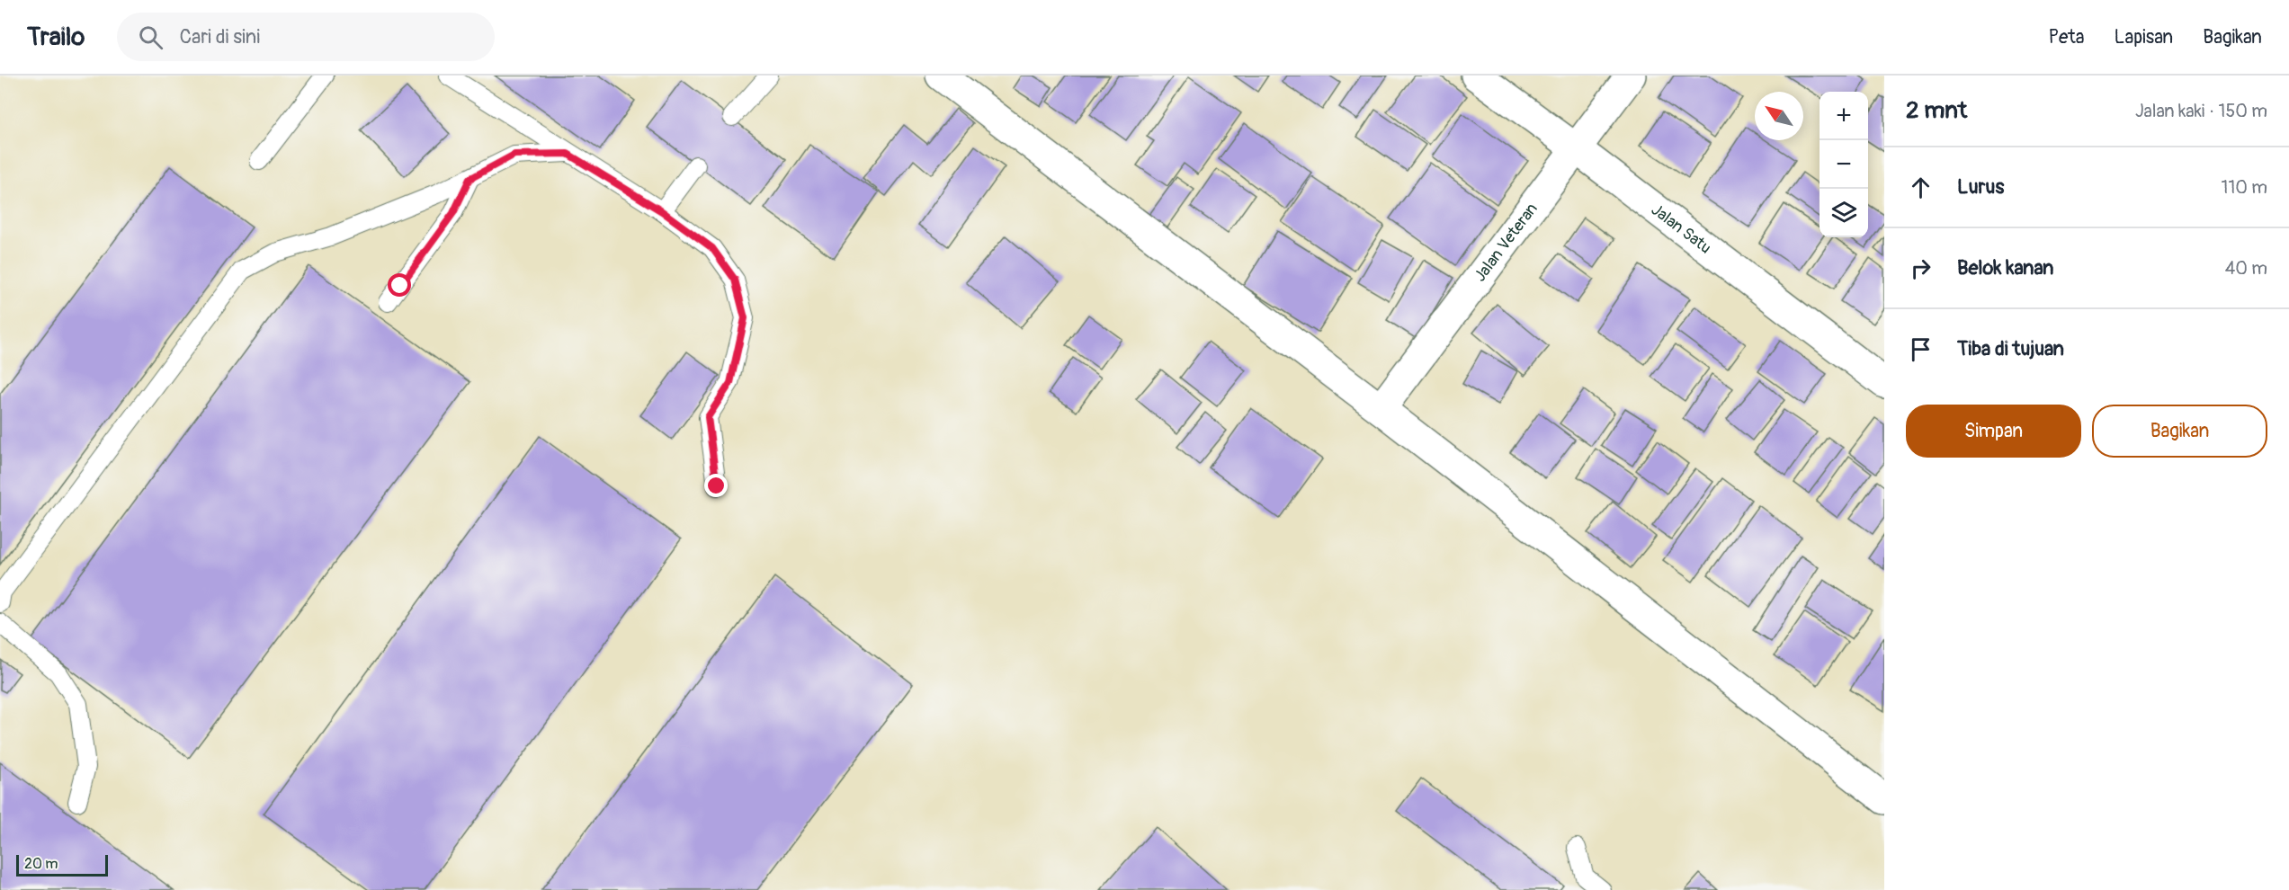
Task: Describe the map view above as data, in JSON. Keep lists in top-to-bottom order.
{
  "streets": {
    "street": ["Jalan Satu", "Jalan Veteran"]
  },
  "crossings": [
    ["Jalan Satu", "Jalan Veteran"]
  ],
  "scale_bar": "20 m",
  "north": "top left",
  "page": {
    "header": "Trailo",
    "search": "Cari di sini",
    "nav": ["Peta", "Lapisan", "Bagikan"],
    "heading": ["2 mnt", "Jalan kaki · 150 m"],
    "map_buttons": ["+", "−"],
    "list": [
      ["Lurus", "110 m"],
      ["Belok kanan", "40 m"],
      "Tiba di tujuan"
    ],
    "buttons": ["Simpan", "Bagikan"],
    "scale": "20 m"
  }
}
